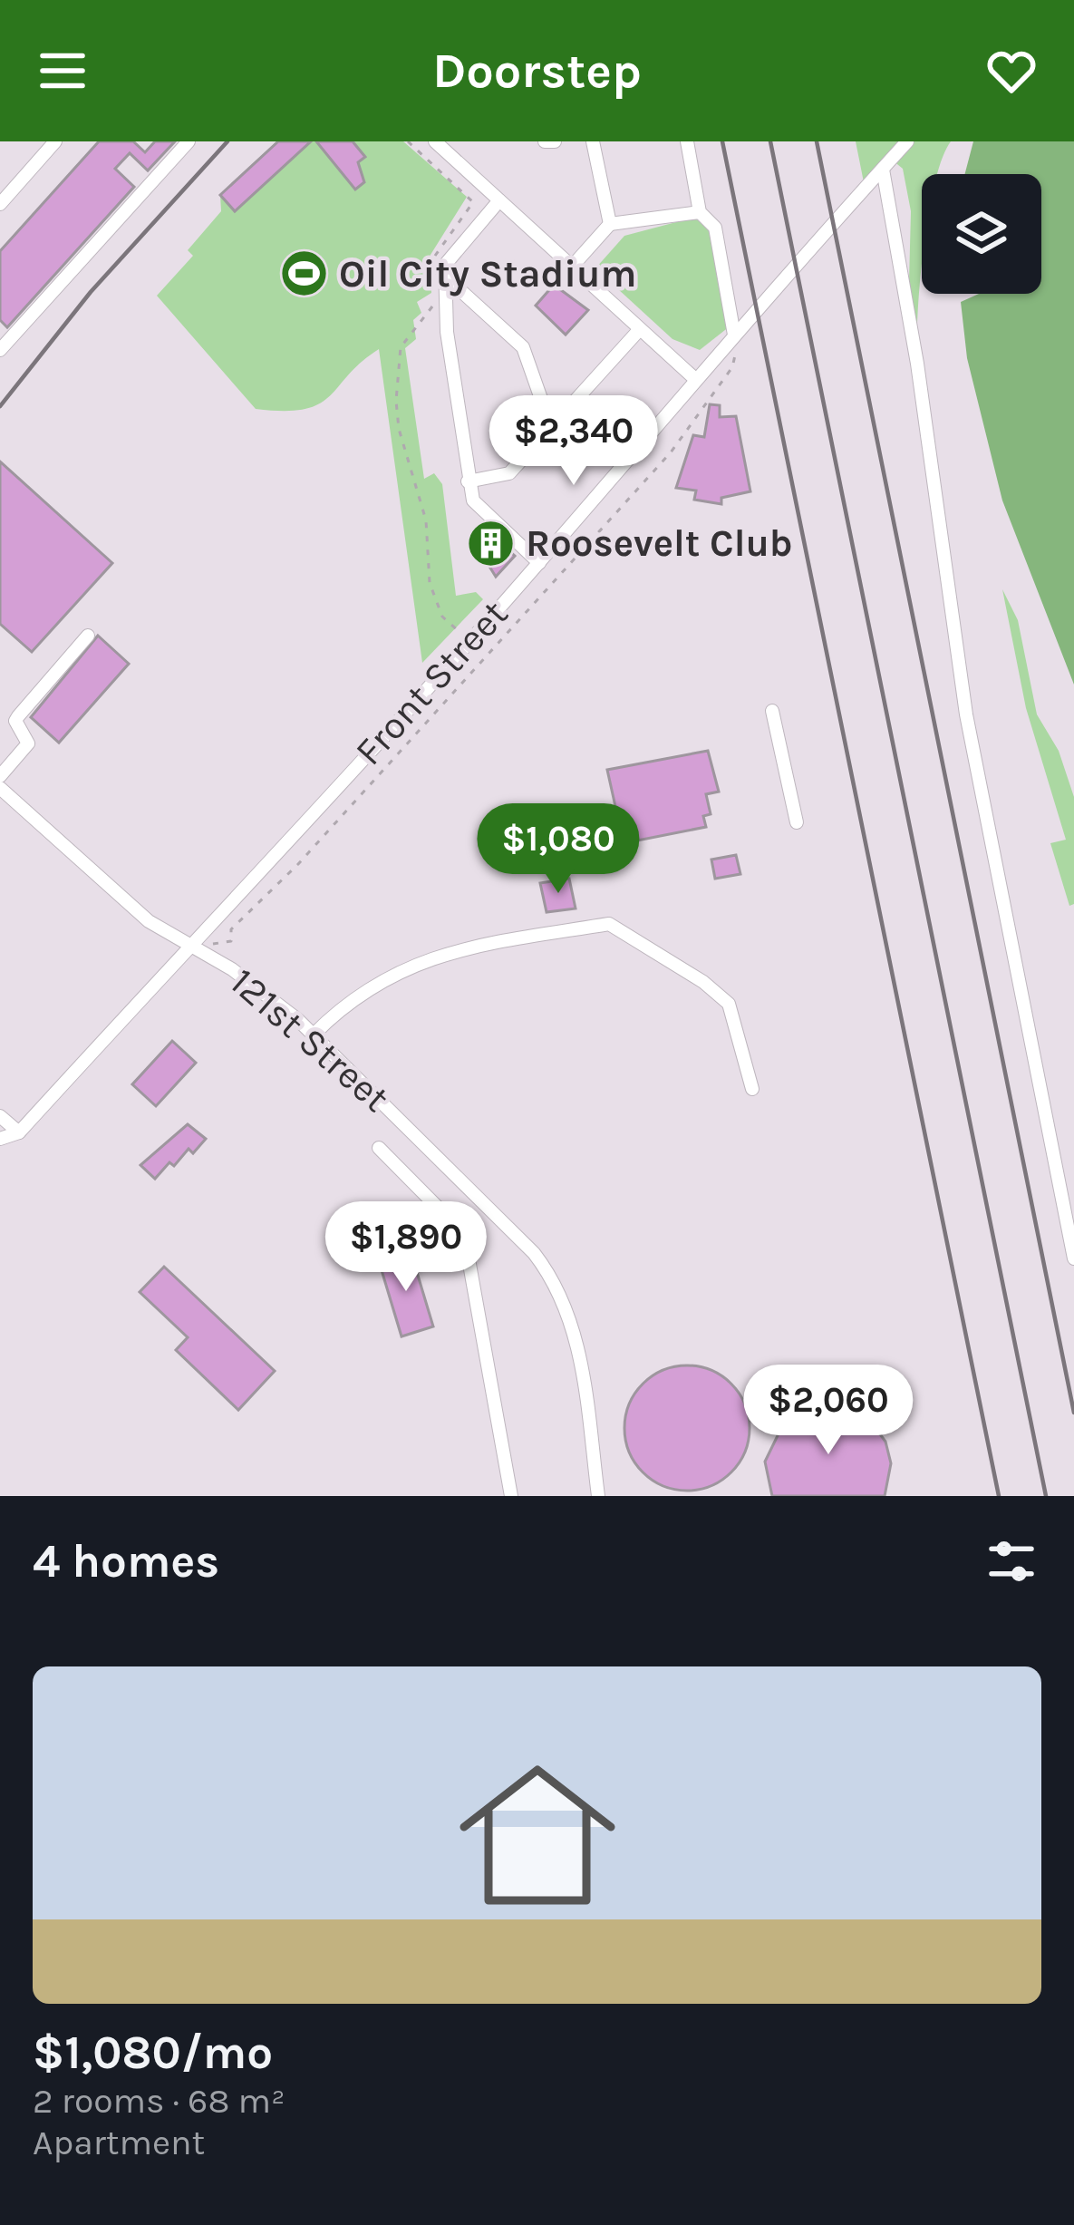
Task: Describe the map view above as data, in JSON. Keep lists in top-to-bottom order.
{
  "streets": {
    "street": ["Front Street", "121st Street"]
  },
  "crossings": [
    ["Front Street", "121st Street"]
  ],
  "places": {
    "sports": ["Oil City Stadium"],
    "building": ["Roosevelt Club"]
  },
  "page": {
    "header": "Doorstep",
    "price": [
      "$2,340",
      "$1,080",
      "$1,890",
      "$2,060"
    ],
    "heading": "4 homes",
    "list": [
      {
        "name": "$1,080/mo",
        "note": "2 rooms · 68 m² · Apartment"
      }
    ]
  }
}
